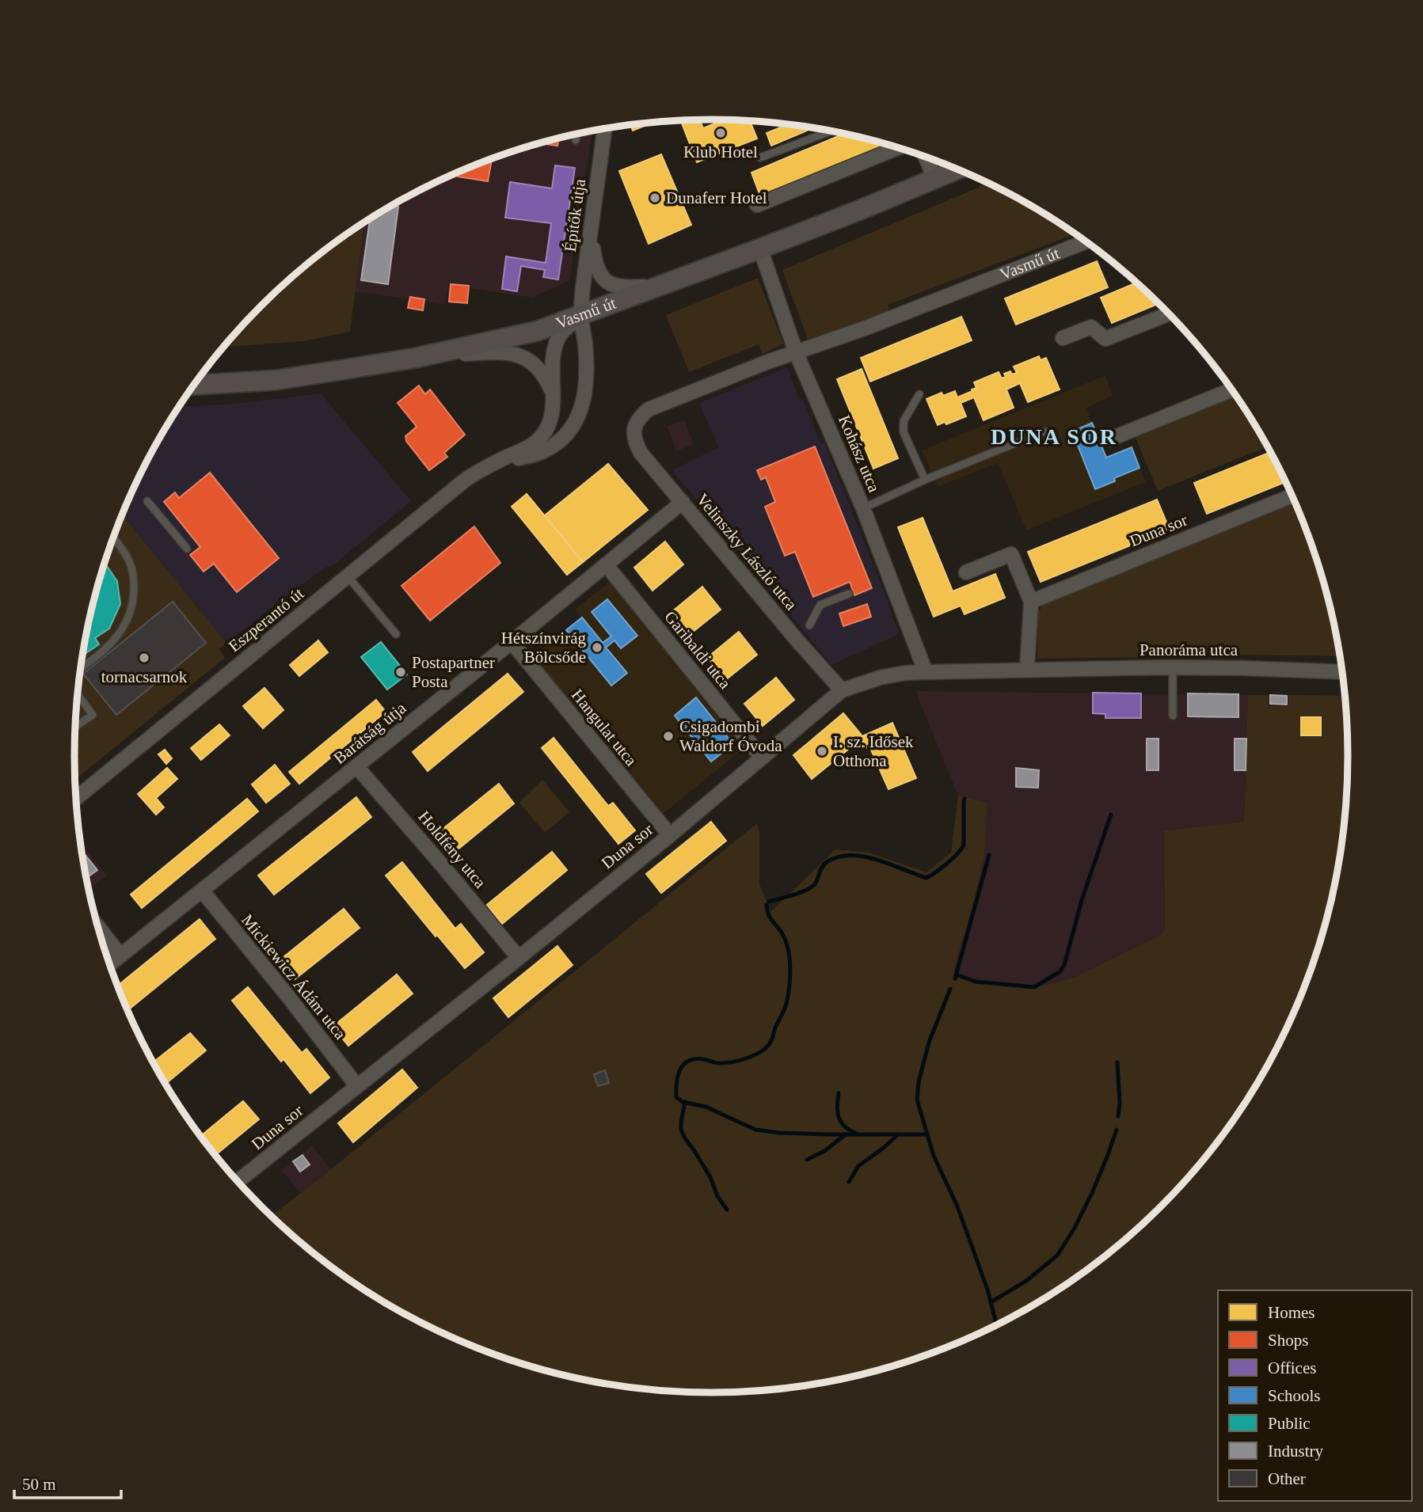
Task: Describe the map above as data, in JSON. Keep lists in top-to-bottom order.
{
  "streets": {
    "street": [
      "Építők útja",
      "Vasmű út",
      "Kohász utca",
      "Duna sor",
      "Velinszky László utca",
      "Eszperantó út",
      "Garibaldi utca",
      "Panoráma utca",
      "Hangulat utca",
      "Barátság útja",
      "Holdfény utca",
      "Mickiewicz Ádám utca"
    ]
  },
  "crossings": [
    ["Építők útja", "Vasmű út"],
    ["Építők útja", "Eszperantó út"],
    ["Vasmű út", "Kohász utca"],
    ["Vasmű út", "Velinszky László utca"],
    ["Vasmű út", "Eszperantó út"],
    ["Kohász utca", "Duna sor"],
    ["Duna sor", "Velinszky László utca"],
    ["Duna sor", "Garibaldi utca"],
    ["Duna sor", "Panoráma utca"],
    ["Duna sor", "Hangulat utca"],
    ["Duna sor", "Holdfény utca"],
    ["Duna sor", "Mickiewicz Ádám utca"],
    ["Velinszky László utca", "Barátság útja"],
    ["Garibaldi utca", "Barátság útja"],
    ["Hangulat utca", "Barátság útja"],
    ["Barátság útja", "Holdfény utca"],
    ["Barátság útja", "Mickiewicz Ádám utca"]
  ],
  "districts": ["DUNA SOR"],
  "places": [
    "Klub Hotel",
    "Dunaferr Hotel",
    "Hétszínvirág Bölcsőde",
    "tornacsarnok",
    "Postapartner Posta",
    "Csigadombi Waldorf Óvoda",
    "I. sz. Idősek Otthona"
  ],
  "legend": [
    "Homes",
    "Shops",
    "Offices",
    "Schools",
    "Public",
    "Industry",
    "Other"
  ],
  "scale_bar": "50 m"
}
